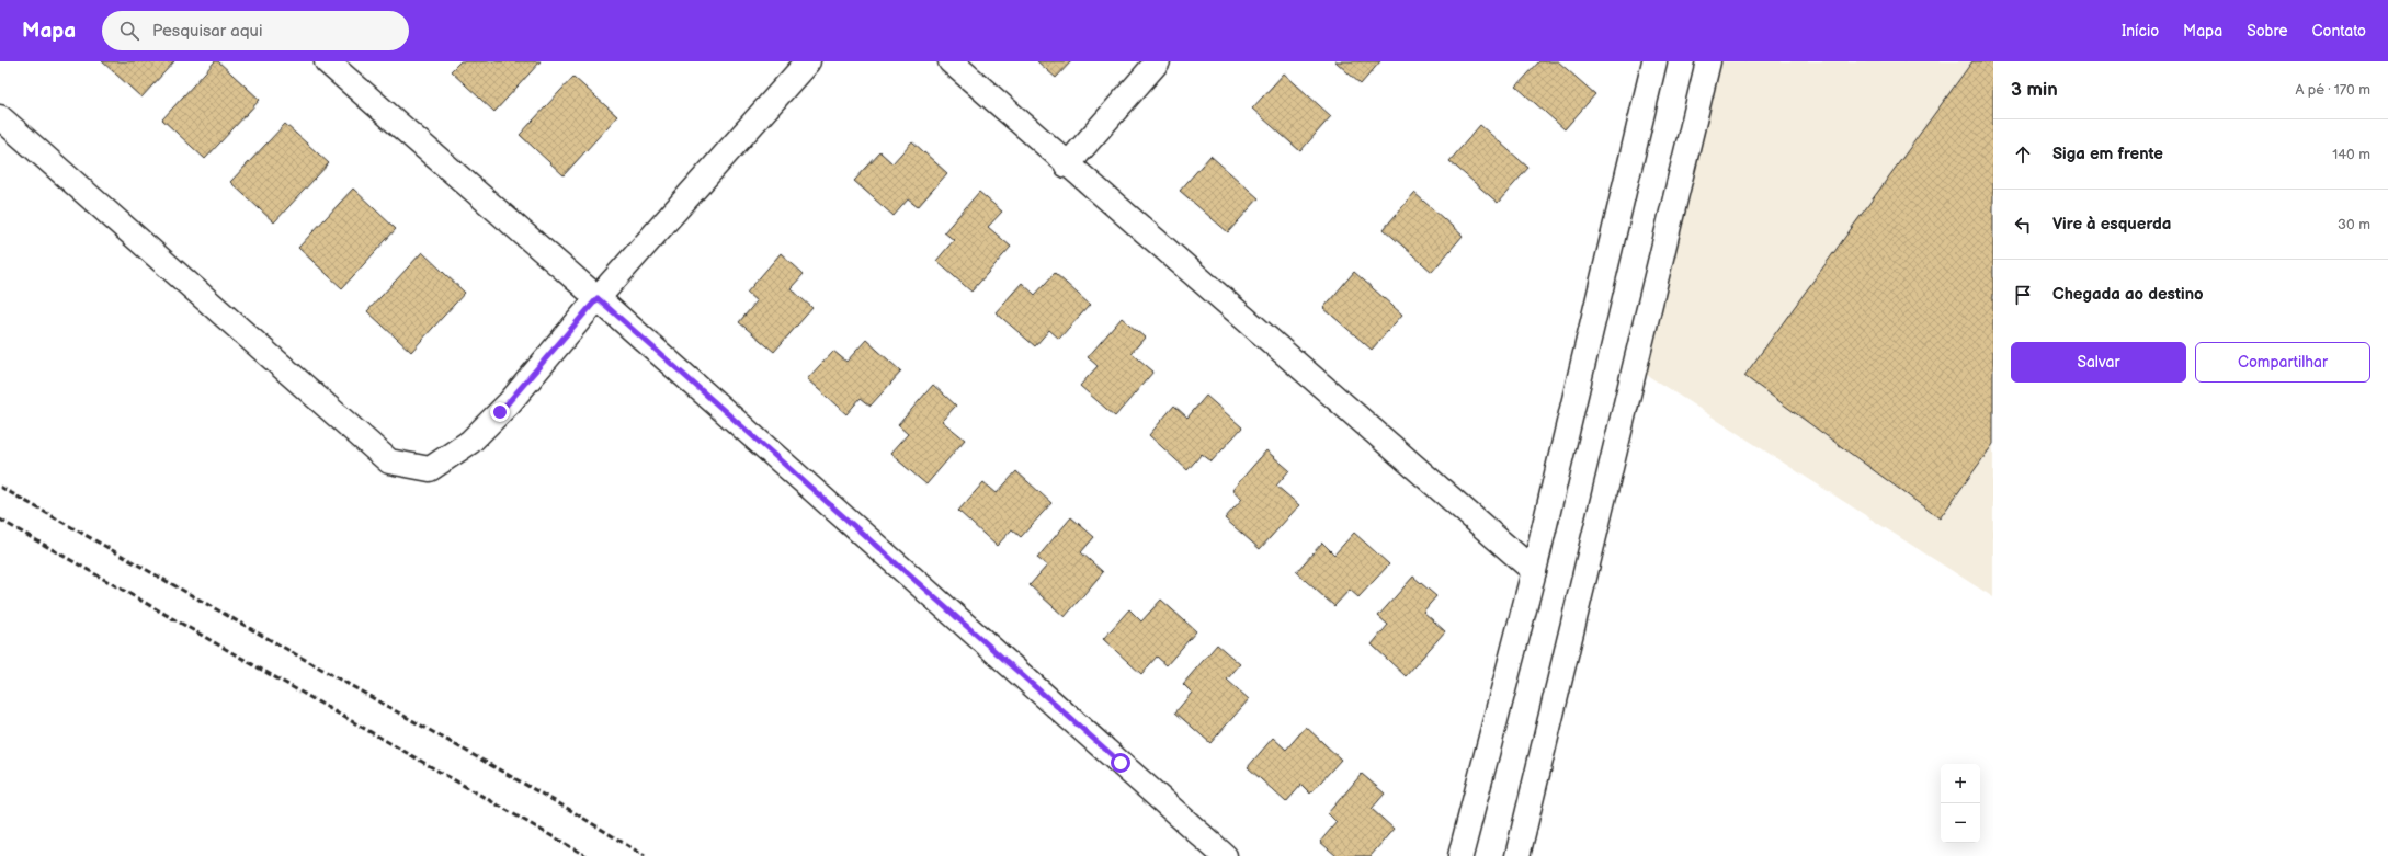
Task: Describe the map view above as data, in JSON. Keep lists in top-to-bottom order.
{
  "page": {
    "header": "Mapa",
    "search": "Pesquisar aqui",
    "nav": [
      "Início",
      "Mapa",
      "Sobre",
      "Contato"
    ],
    "heading": ["3 min", "A pé · 170 m"],
    "list": [
      ["Siga em frente", "140 m"],
      ["Vire à esquerda", "30 m"],
      "Chegada ao destino"
    ],
    "buttons": ["Salvar", "Compartilhar"],
    "map_buttons": ["+", "−"]
  }
}
